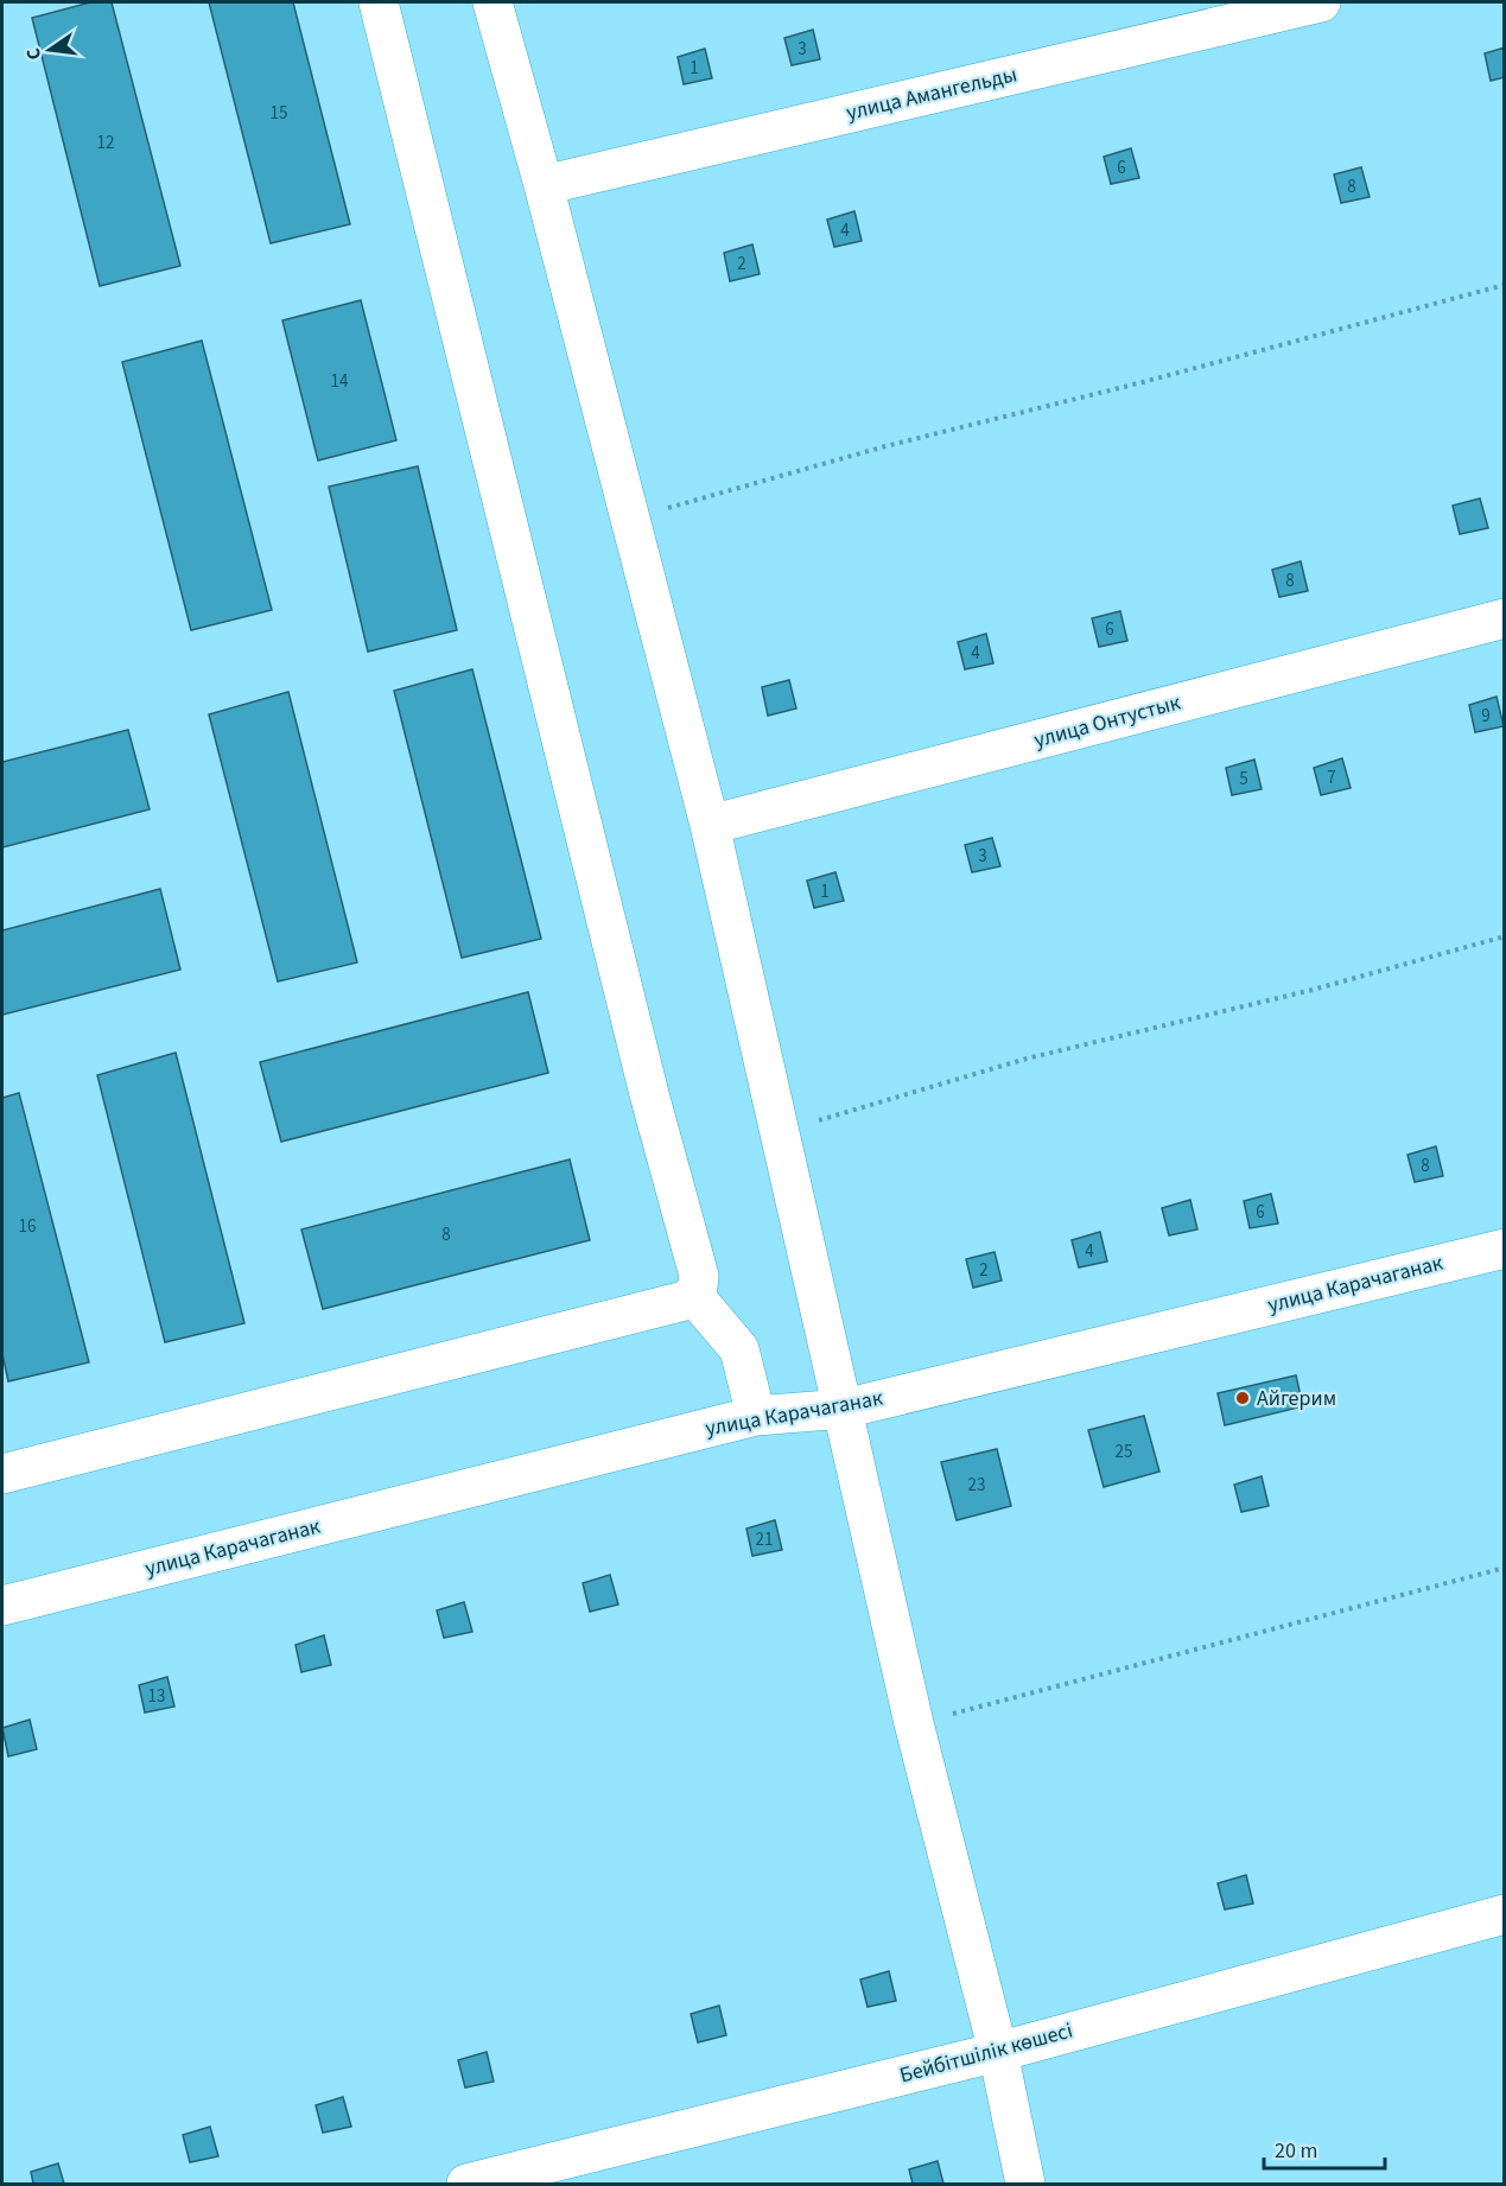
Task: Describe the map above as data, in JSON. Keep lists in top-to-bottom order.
{
  "streets": {
    "street": [
      "улица Амангельды",
      "улица Онтустык",
      "улица Карачаганак",
      "Бейбітшілік көшесі"
    ]
  },
  "places": ["Айгерим"],
  "house_numbers": [
    "3",
    "1",
    "15",
    "12",
    "6",
    "8",
    "4",
    "2",
    "14",
    "8",
    "6",
    "4",
    "9",
    "7",
    "5",
    "3",
    "1",
    "8",
    "6",
    "16",
    "8",
    "4",
    "2",
    "25",
    "23",
    "21",
    "13"
  ],
  "scale_bar": "20 m",
  "north": "left"
}
